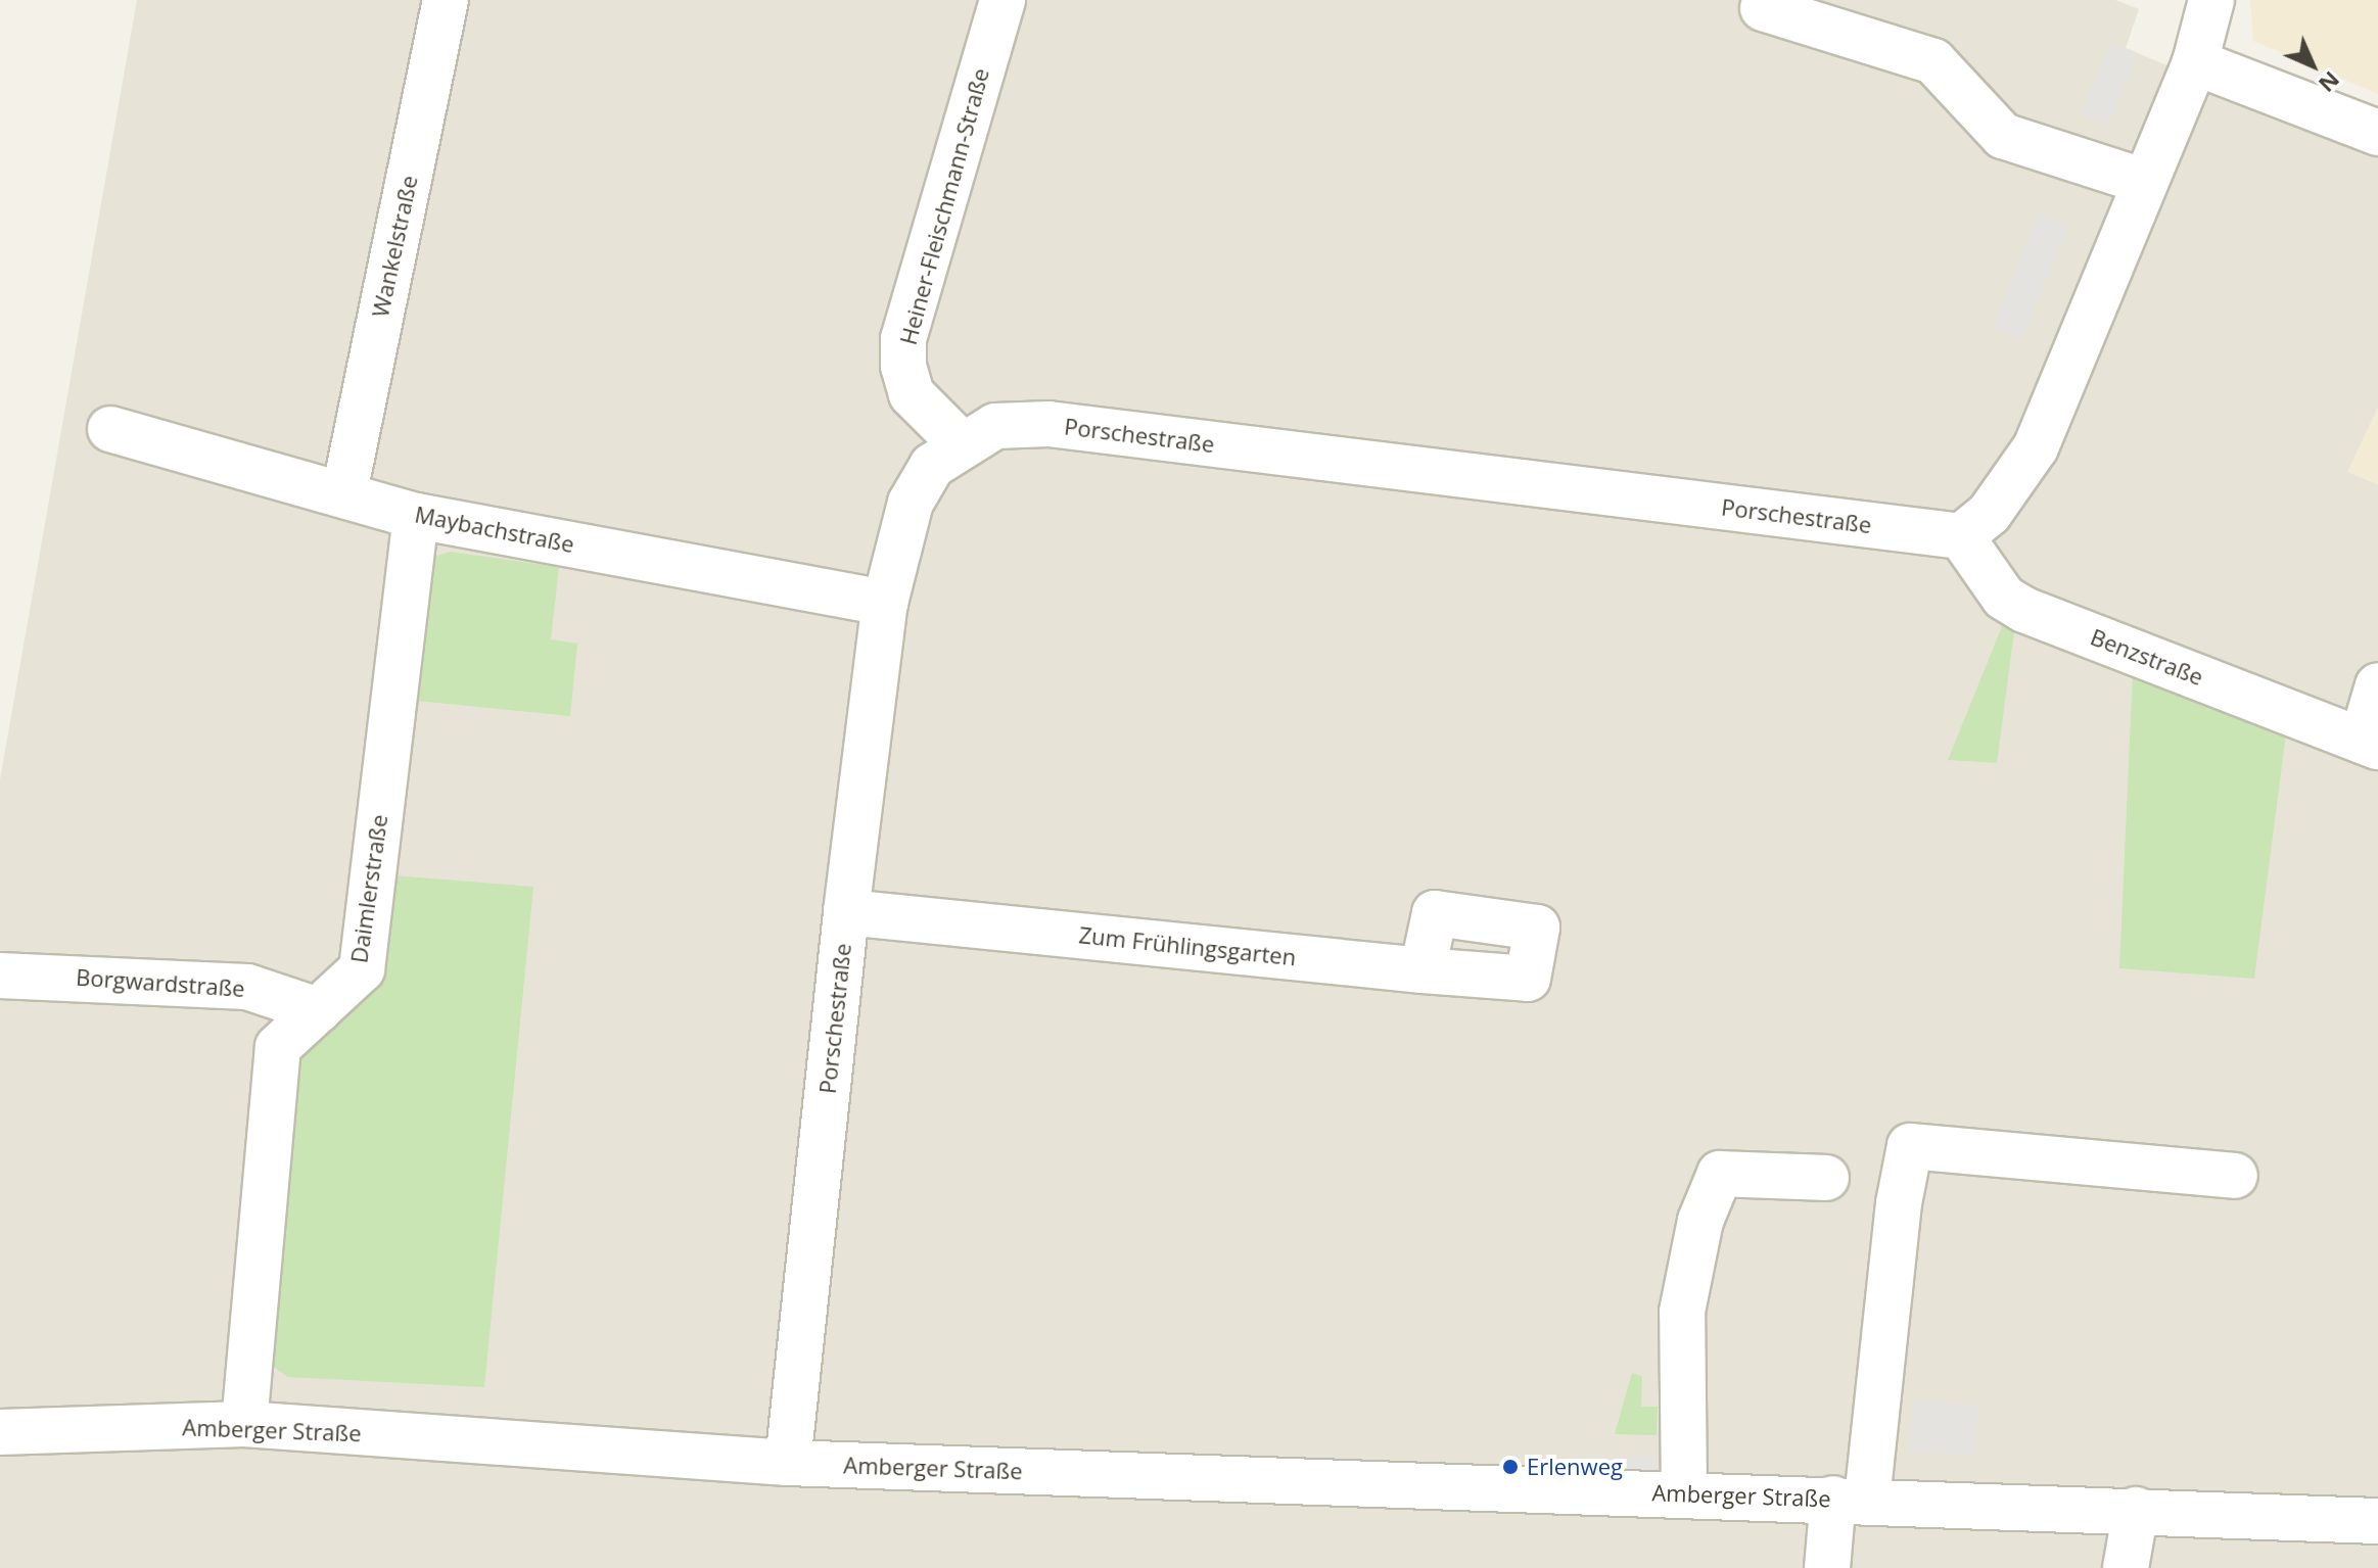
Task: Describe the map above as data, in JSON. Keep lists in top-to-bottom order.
{
  "streets": {
    "street": [
      "Heiner-Fleischmann-Straße",
      "Wankelstraße",
      "Porschestraße",
      "Maybachstraße",
      "Benzstraße",
      "Daimlerstraße",
      "Zum Frühlingsgarten",
      "Borgwardstraße",
      "Amberger Straße"
    ]
  },
  "crossings": [
    ["Heiner-Fleischmann-Straße", "Porschestraße"],
    ["Wankelstraße", "Maybachstraße"],
    ["Porschestraße", "Maybachstraße"],
    ["Porschestraße", "Benzstraße"],
    ["Porschestraße", "Zum Frühlingsgarten"],
    ["Porschestraße", "Amberger Straße"],
    ["Maybachstraße", "Daimlerstraße"],
    ["Daimlerstraße", "Borgwardstraße"],
    ["Daimlerstraße", "Amberger Straße"]
  ],
  "places": ["Erlenweg"],
  "north": "bottom right"
}
